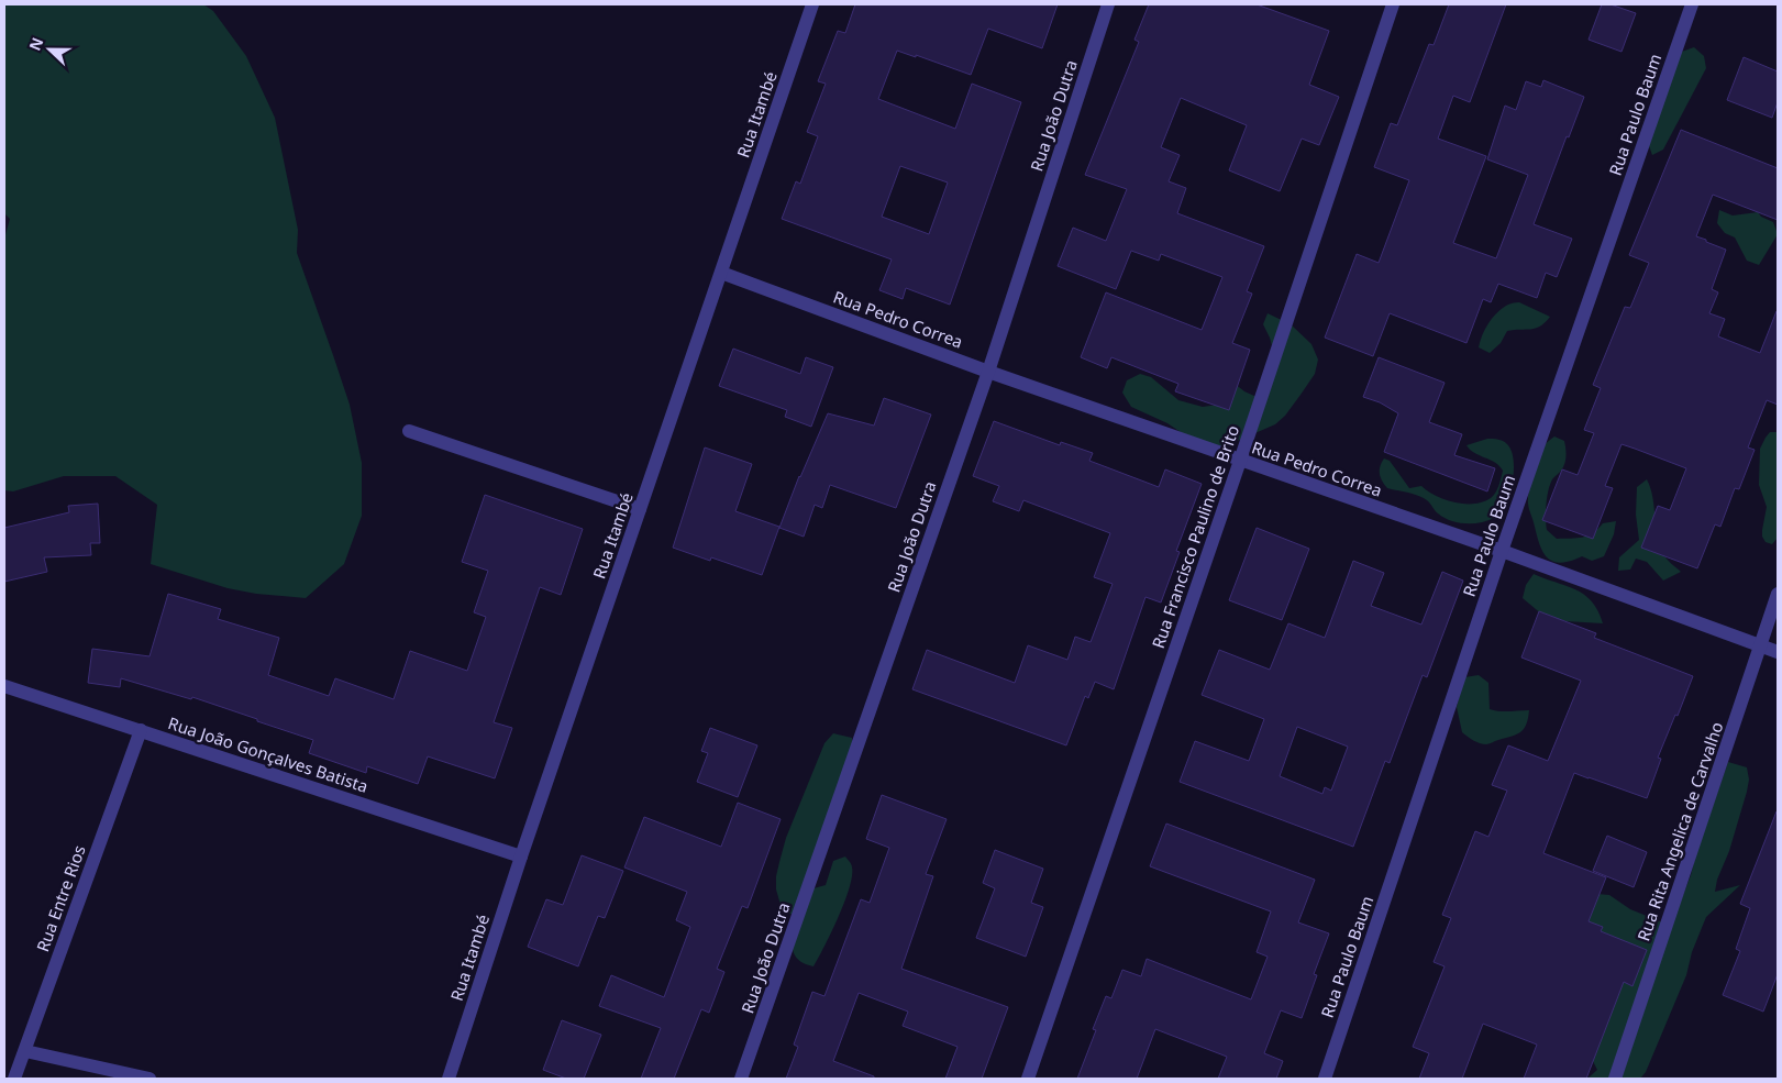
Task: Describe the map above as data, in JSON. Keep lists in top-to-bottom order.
{
  "streets": {
    "street": [
      "Rua Itambé",
      "Rua Paulo Baum",
      "Rua João Dutra",
      "Rua Pedro Correa",
      "Rua Francisco Paulino de Brito",
      "Rua João Gonçalves Batista",
      "Rua Rita Angelica de Carvalho",
      "Rua Entre Rios"
    ]
  },
  "crossings": [
    ["Rua Itambé", "Rua Pedro Correa"],
    ["Rua Itambé", "Rua João Gonçalves Batista"],
    ["Rua Paulo Baum", "Rua Pedro Correa"],
    ["Rua João Dutra", "Rua Pedro Correa"],
    ["Rua Pedro Correa", "Rua Francisco Paulino de Brito"],
    ["Rua Pedro Correa", "Rua Rita Angelica de Carvalho"],
    ["Rua João Gonçalves Batista", "Rua Entre Rios"]
  ],
  "north": "left"
}
